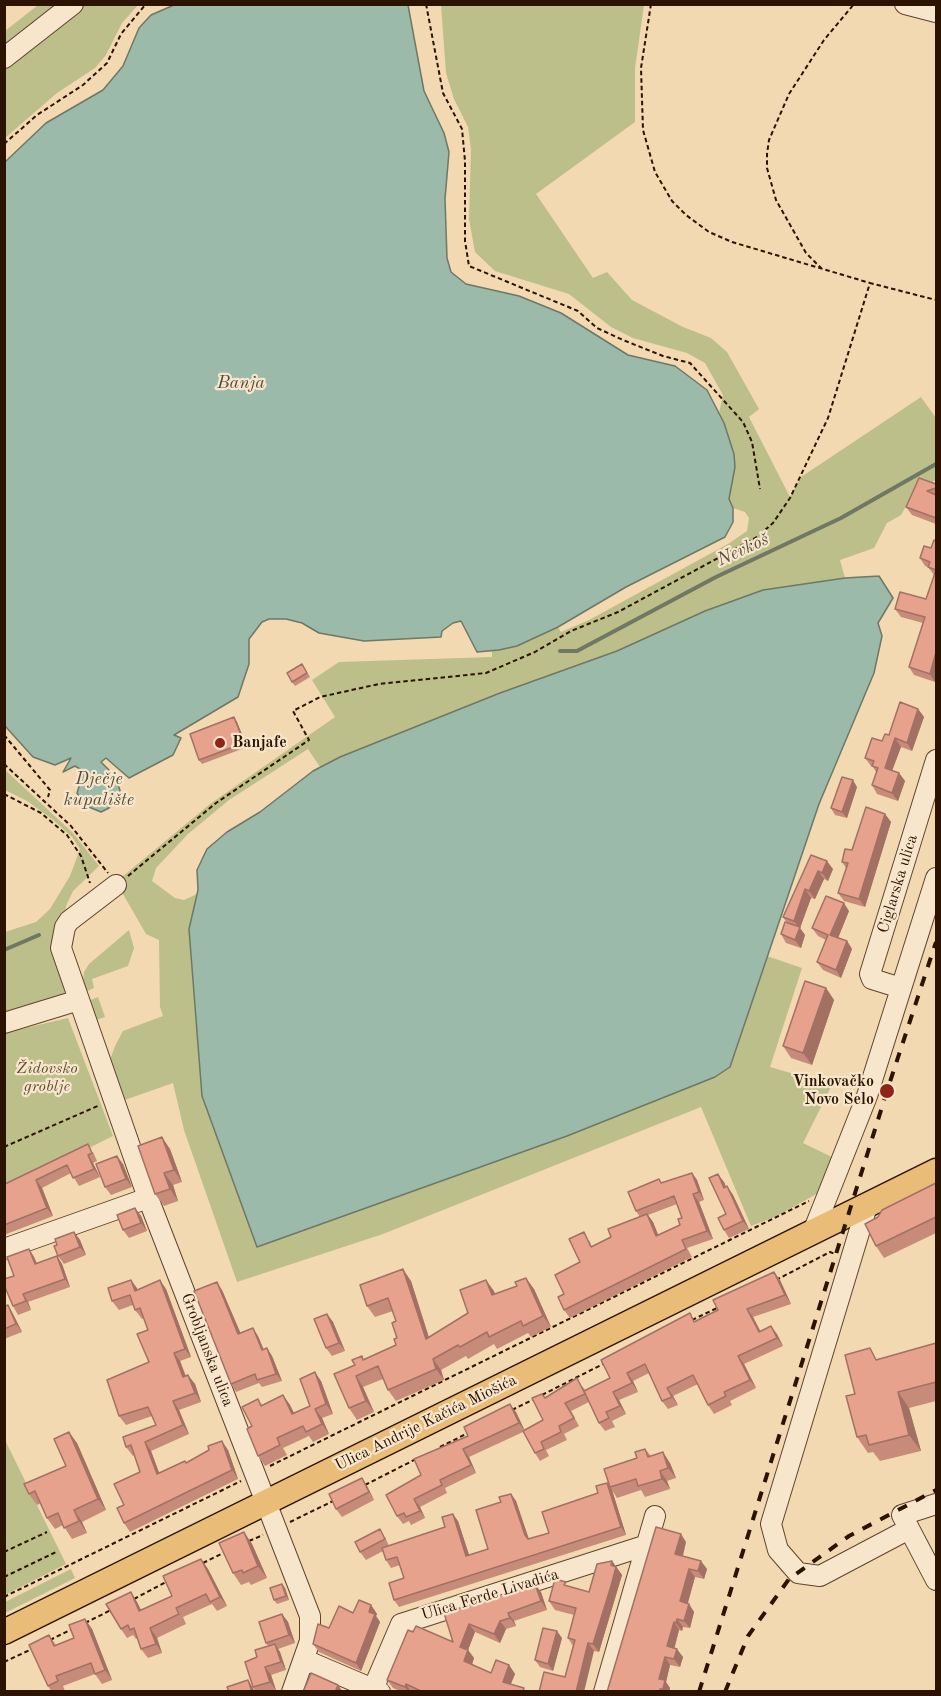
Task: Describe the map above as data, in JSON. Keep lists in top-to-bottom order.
{
  "streets": {
    "main road": ["Ulica Andrije Kačića Miošića"],
    "street": ["Ciglarska ulica", "Grobljanska ulica", "Ulica Ferde Livadića"]
  },
  "crossings": [
    ["Ciglarska ulica", "Ulica Andrije Kačića Miošića"],
    ["Grobljanska ulica", "Ulica Andrije Kačića Miošića"]
  ],
  "water": ["Banja", "Nevkoš", "Dječje kupalište"],
  "parks": ["Židovsko groblje"],
  "places": ["Banjafe", "Vinkovačko Novo Selo"]
}
